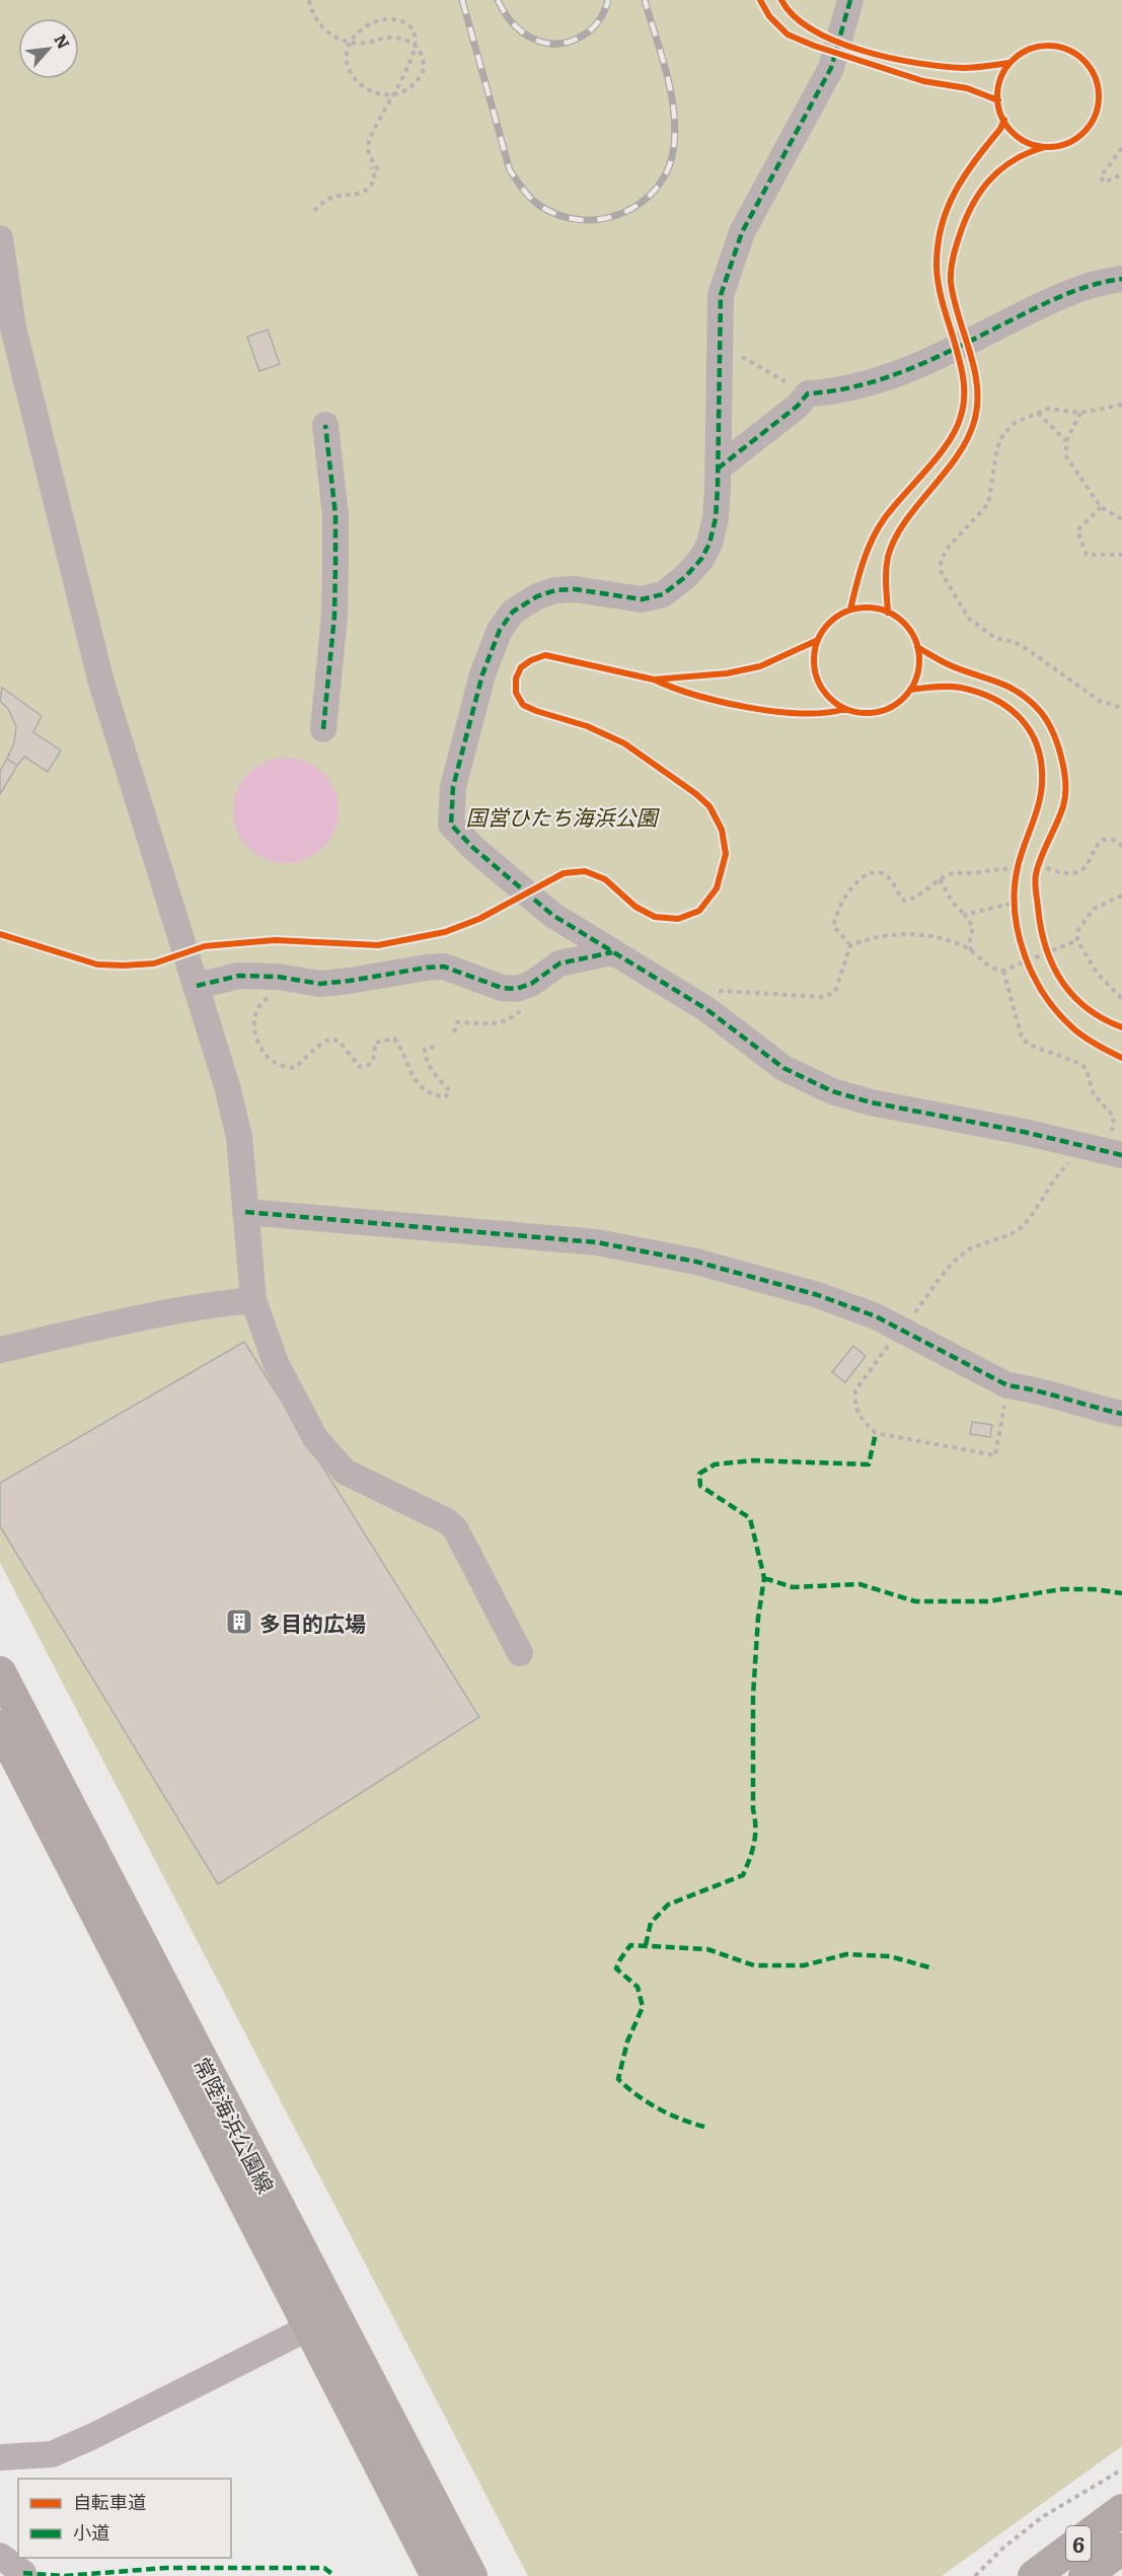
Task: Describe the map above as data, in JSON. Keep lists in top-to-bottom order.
{
  "streets": {
    "main road": ["常陸海浜公園線", "6"]
  },
  "parks": ["国営ひたち海浜公園"],
  "places": {
    "building": ["多目的広場"]
  },
  "legend": ["自転車道", "小道"],
  "north": "top right"
}
